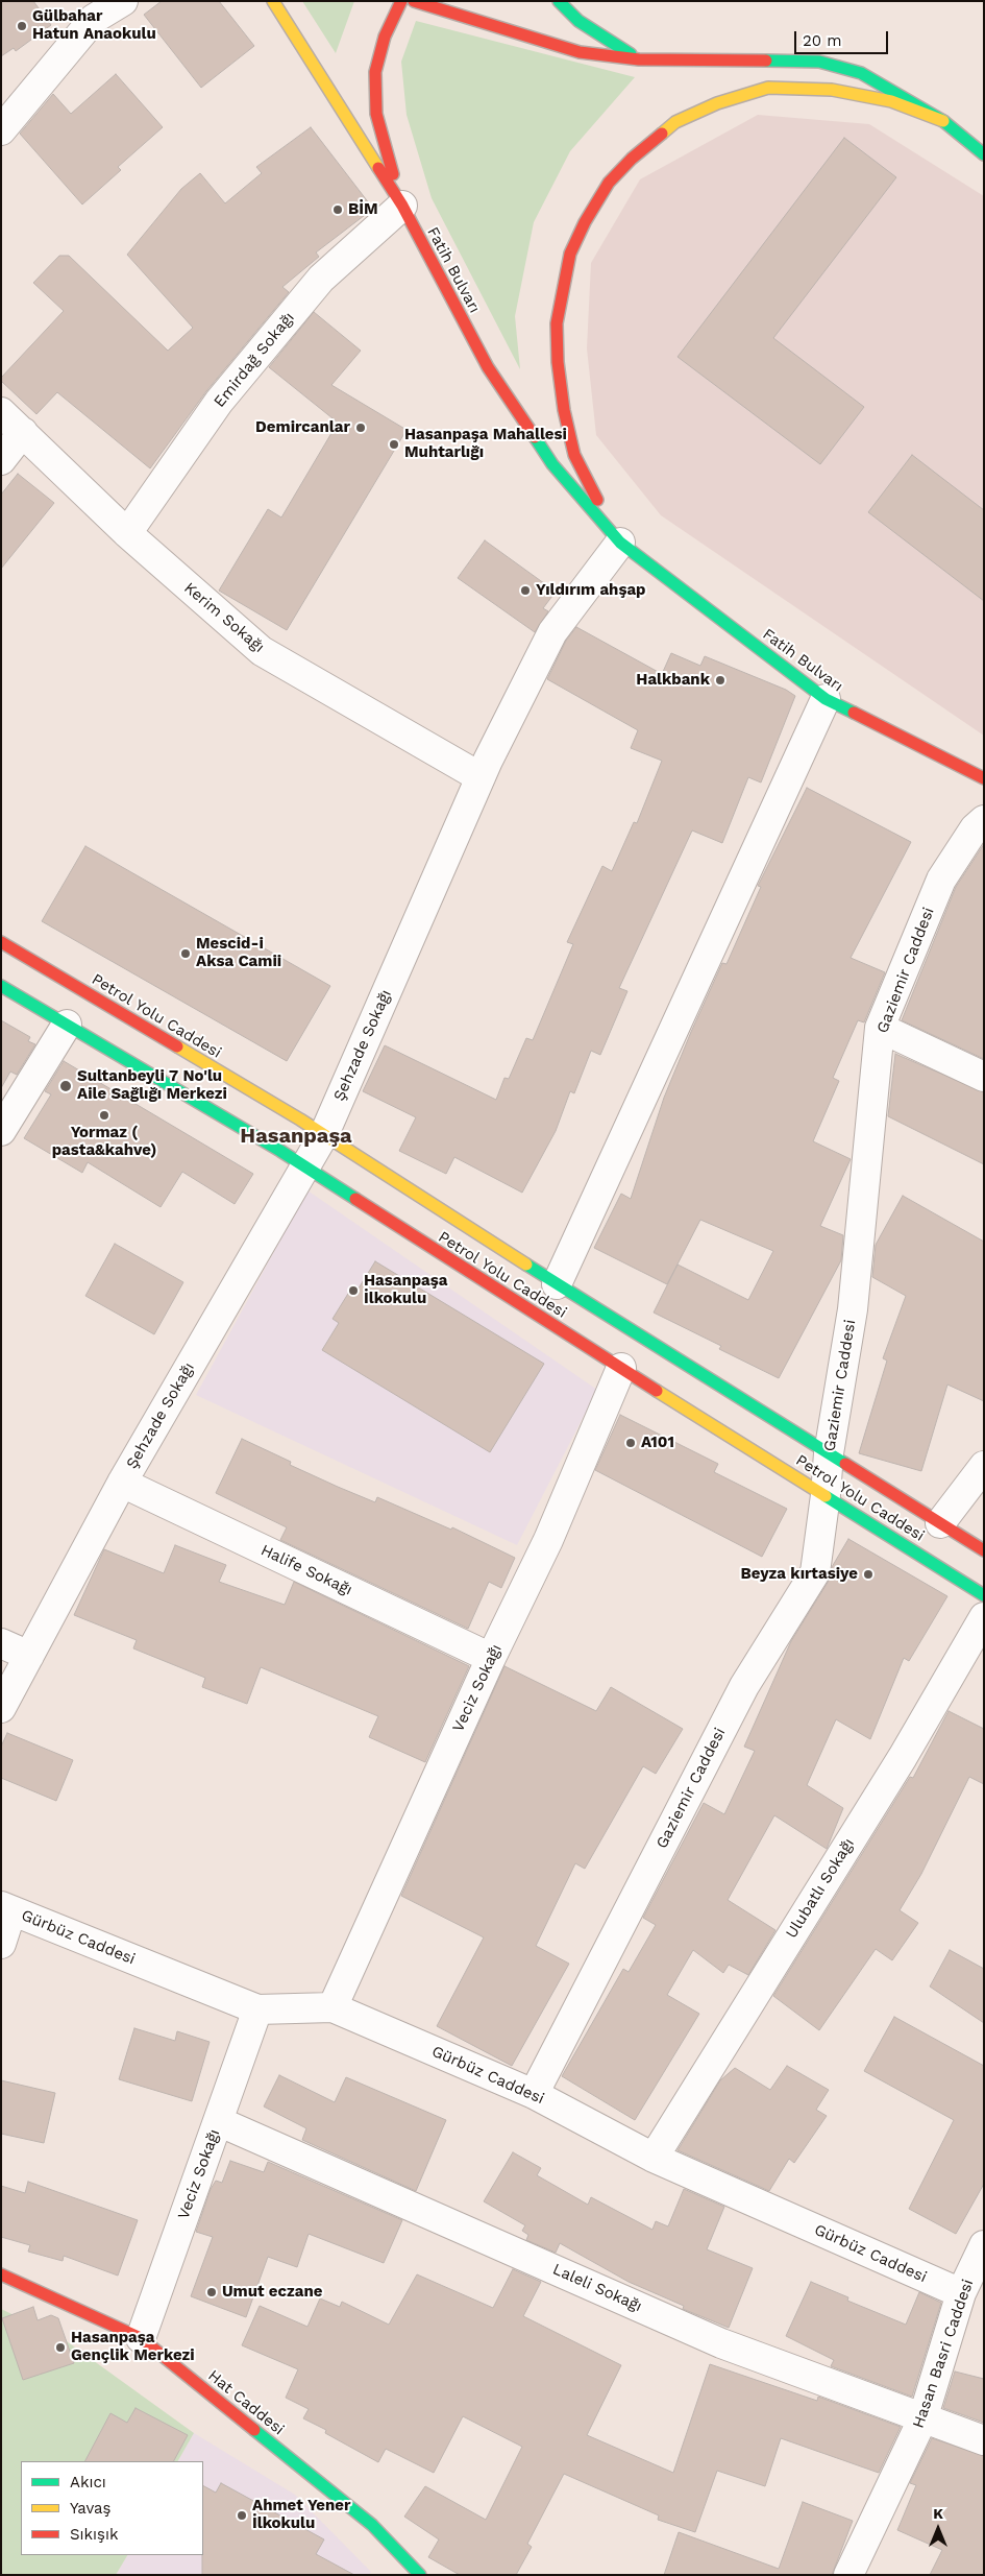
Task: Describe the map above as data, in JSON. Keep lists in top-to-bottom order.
{
  "streets": {
    "main road": ["Fatih Bulvarı", "Petrol Yolu Caddesi", "Hat Caddesi"],
    "street": [
      "Emirdağ Sokağı",
      "Kerim Sokağı",
      "Gaziemir Caddesi",
      "Şehzade Sokağı",
      "Halife Sokağı",
      "Veciz Sokağı",
      "Ulubatlı Sokağı",
      "Gürbüz Caddesi",
      "Laleli Sokağı",
      "Hasan Basri Caddesi"
    ]
  },
  "crossings": [
    ["Fatih Bulvarı", "Emirdağ Sokağı"],
    ["Fatih Bulvarı", "Şehzade Sokağı"],
    ["Emirdağ Sokağı", "Kerim Sokağı"],
    ["Kerim Sokağı", "Şehzade Sokağı"],
    ["Gaziemir Caddesi", "Petrol Yolu Caddesi"],
    ["Gaziemir Caddesi", "Gürbüz Caddesi"],
    ["Petrol Yolu Caddesi", "Şehzade Sokağı"],
    ["Petrol Yolu Caddesi", "Veciz Sokağı"],
    ["Şehzade Sokağı", "Halife Sokağı"],
    ["Halife Sokağı", "Veciz Sokağı"],
    ["Veciz Sokağı", "Gürbüz Caddesi"],
    ["Veciz Sokağı", "Laleli Sokağı"],
    ["Veciz Sokağı", "Hat Caddesi"],
    ["Ulubatlı Sokağı", "Gürbüz Caddesi"],
    ["Gürbüz Caddesi", "Hasan Basri Caddesi"],
    ["Laleli Sokağı", "Hasan Basri Caddesi"]
  ],
  "districts": ["Hasanpaşa"],
  "places": [
    "Gülbahar Hatun Anaokulu",
    "BİM",
    "Demircanlar",
    "Hasanpaşa Mahallesi Muhtarlığı",
    "Yıldırım ahşap",
    "Halkbank",
    "Mescid-i Aksa Camii",
    "Sultanbeyli 7 No'lu Aile Sağlığı Merkezi",
    "Yormaz ( pasta&kahve)",
    "Hasanpaşa İlkokulu",
    "A101",
    "Beyza kırtasiye",
    "Umut eczane",
    "Hasanpaşa Gençlik Merkezi",
    "Ahmet Yener İlkokulu"
  ],
  "legend": ["Akıcı", "Yavaş", "Sıkışık"],
  "scale_bar": "20 m",
  "north": "top"
}
